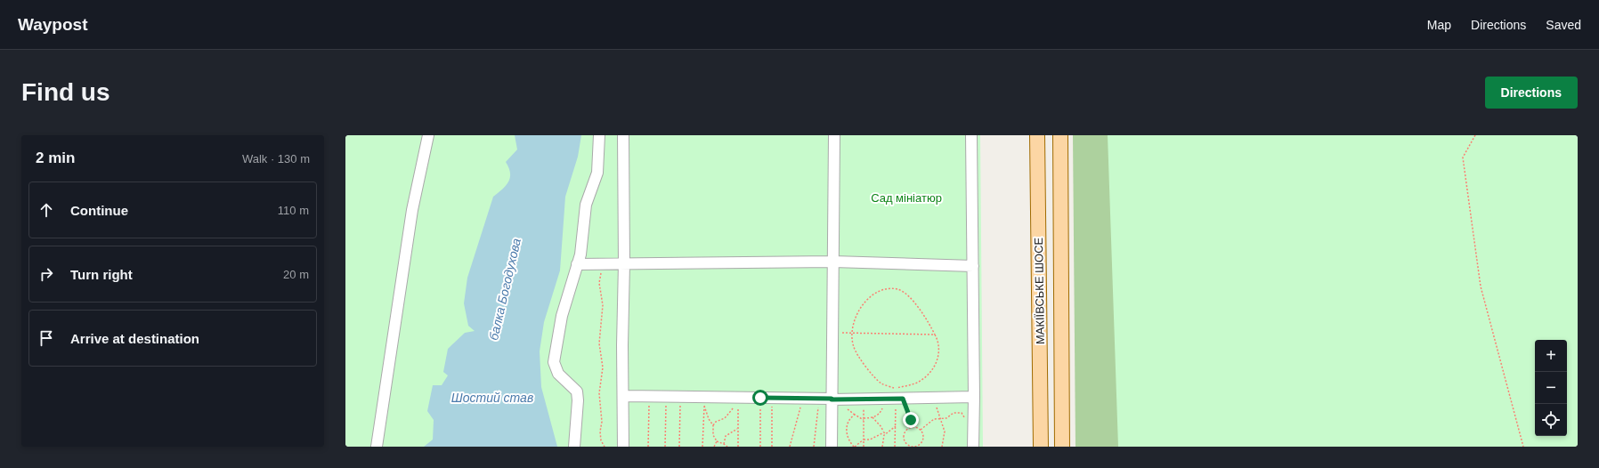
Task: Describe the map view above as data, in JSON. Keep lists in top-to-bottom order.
{
  "streets": {
    "main road": ["МАКІЇВСЬКЕ ШОСЕ"]
  },
  "water": ["балка Богодухова", "Шостий став"],
  "parks": ["Сад мініатюр"],
  "page": {
    "header": "Waypost",
    "nav": ["Map", "Directions", "Saved"],
    "buttons": "Directions",
    "title": "Find us",
    "heading": ["2 min", "Walk · 130 m"],
    "list": [
      ["Continue", "110 m"],
      ["Turn right", "20 m"],
      "Arrive at destination"
    ],
    "map_buttons": ["+", "−"]
  }
}
